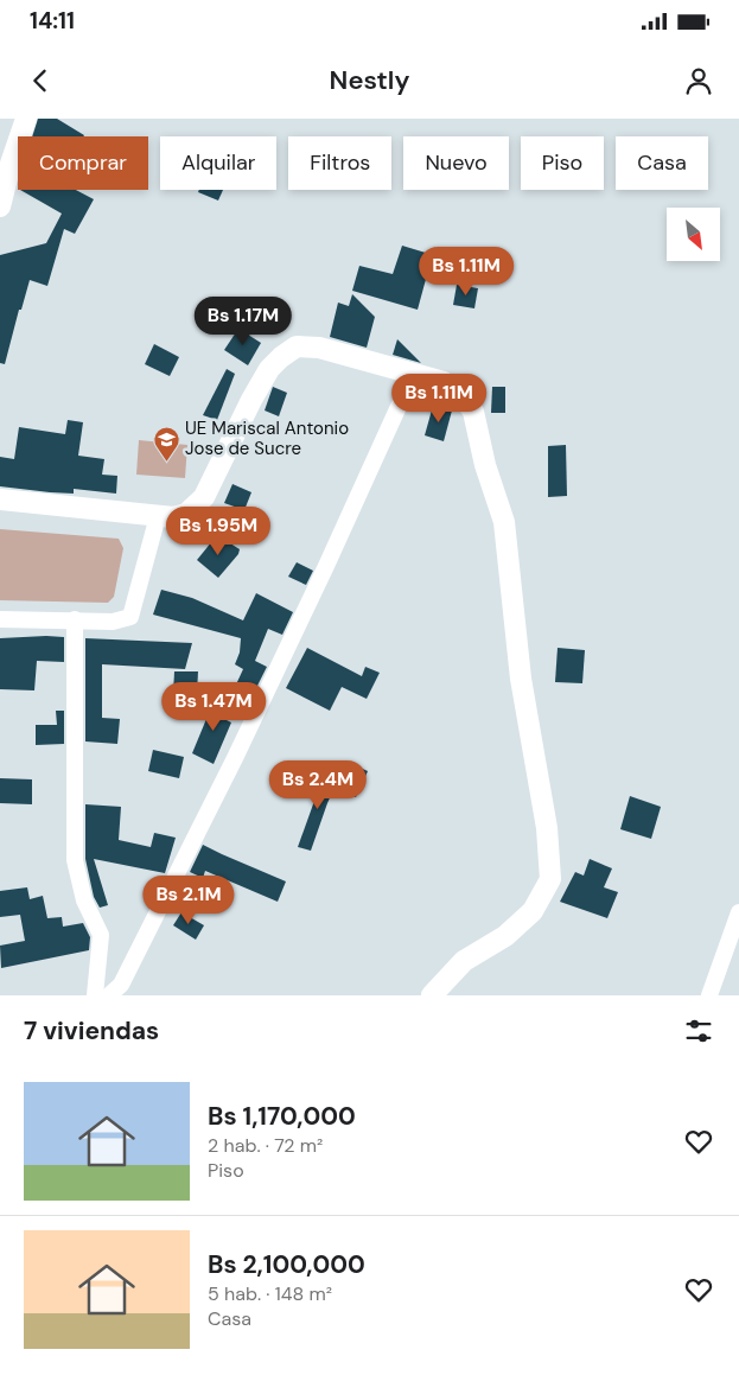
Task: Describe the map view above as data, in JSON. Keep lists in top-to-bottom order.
{
  "places": {
    "school or university": ["UE Mariscal Antonio Jose de Sucre"]
  },
  "north": "bottom right",
  "page": {
    "status": "14:11",
    "header": "Nestly",
    "chip": [
      "Comprar",
      "Alquilar",
      "Filtros",
      "Nuevo",
      "Piso",
      "Casa"
    ],
    "price": [
      "Bs 1.11M",
      "Bs 1.17M",
      "Bs 1.11M",
      "Bs 1.95M",
      "Bs 1.47M",
      "Bs 2.4M",
      "Bs 2.1M"
    ],
    "heading": "7 viviendas",
    "list": [
      {
        "name": "Bs 1,170,000",
        "note": "2 hab. · 72 m² · Piso"
      },
      {
        "name": "Bs 2,100,000",
        "note": "5 hab. · 148 m² · Casa"
      }
    ]
  }
}
